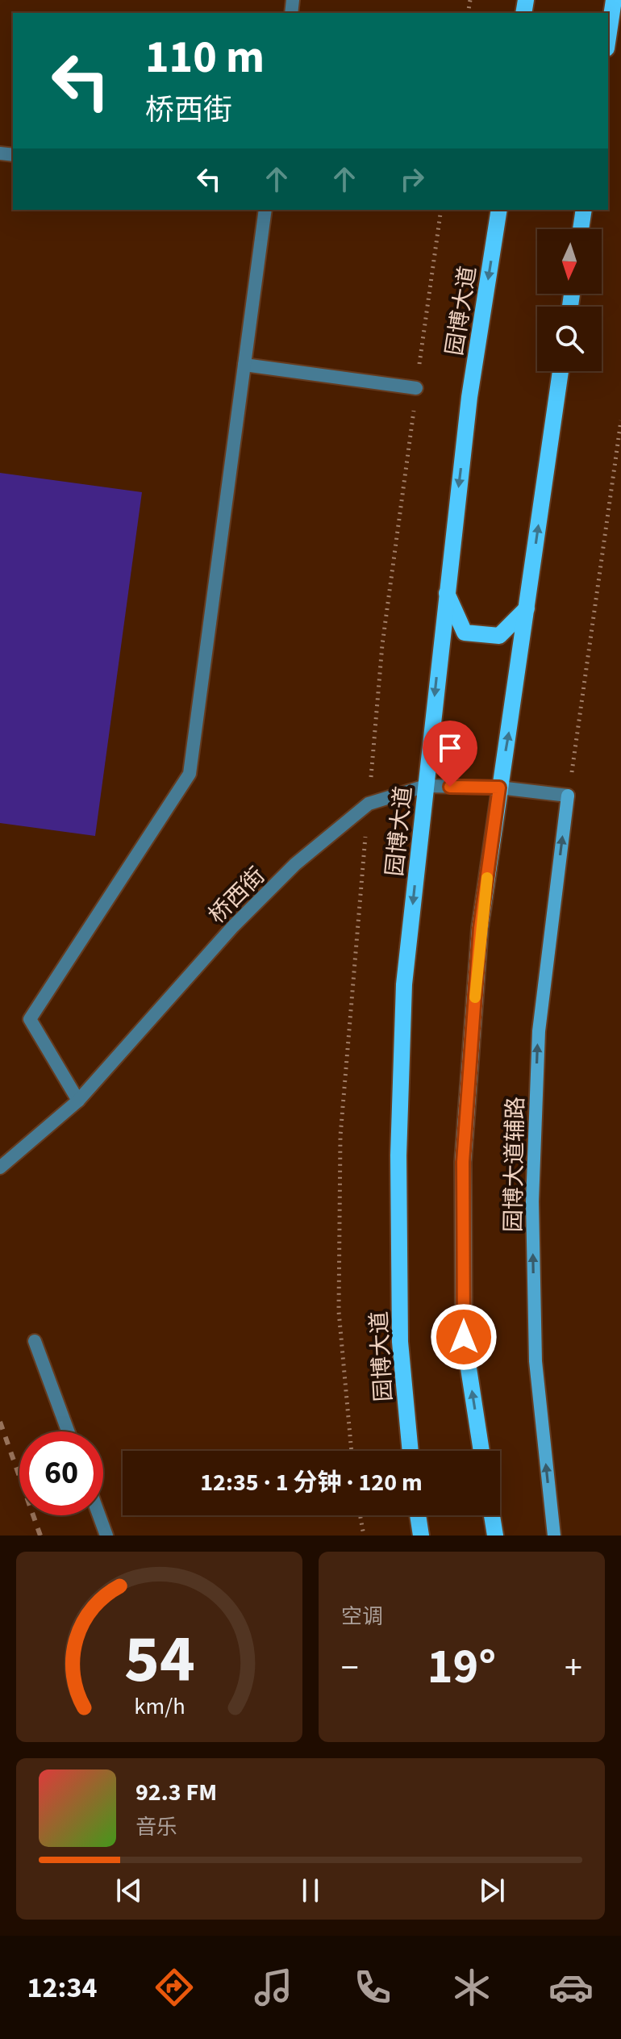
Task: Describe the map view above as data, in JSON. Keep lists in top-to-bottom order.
{
  "streets": {
    "main road": ["园博大道"],
    "street": ["桥西街", "园博大道辅路"]
  },
  "crossings": [
    ["园博大道", "桥西街"],
    ["桥西街", "园博大道辅路"]
  ],
  "one_way": ["园博大道辅路"],
  "north": "bottom",
  "page": {
    "turn": ["110 m", "桥西街"],
    "limit": "60",
    "trip": "12:35 · 1 分钟 · 120 m",
    "tile": "空调",
    "heat": ["−", "19°", "+"],
    "song": ["92.3 FM", "音乐"],
    "tabs": "12:34",
    "gauge": ["54", "km/h"]
  }
}
